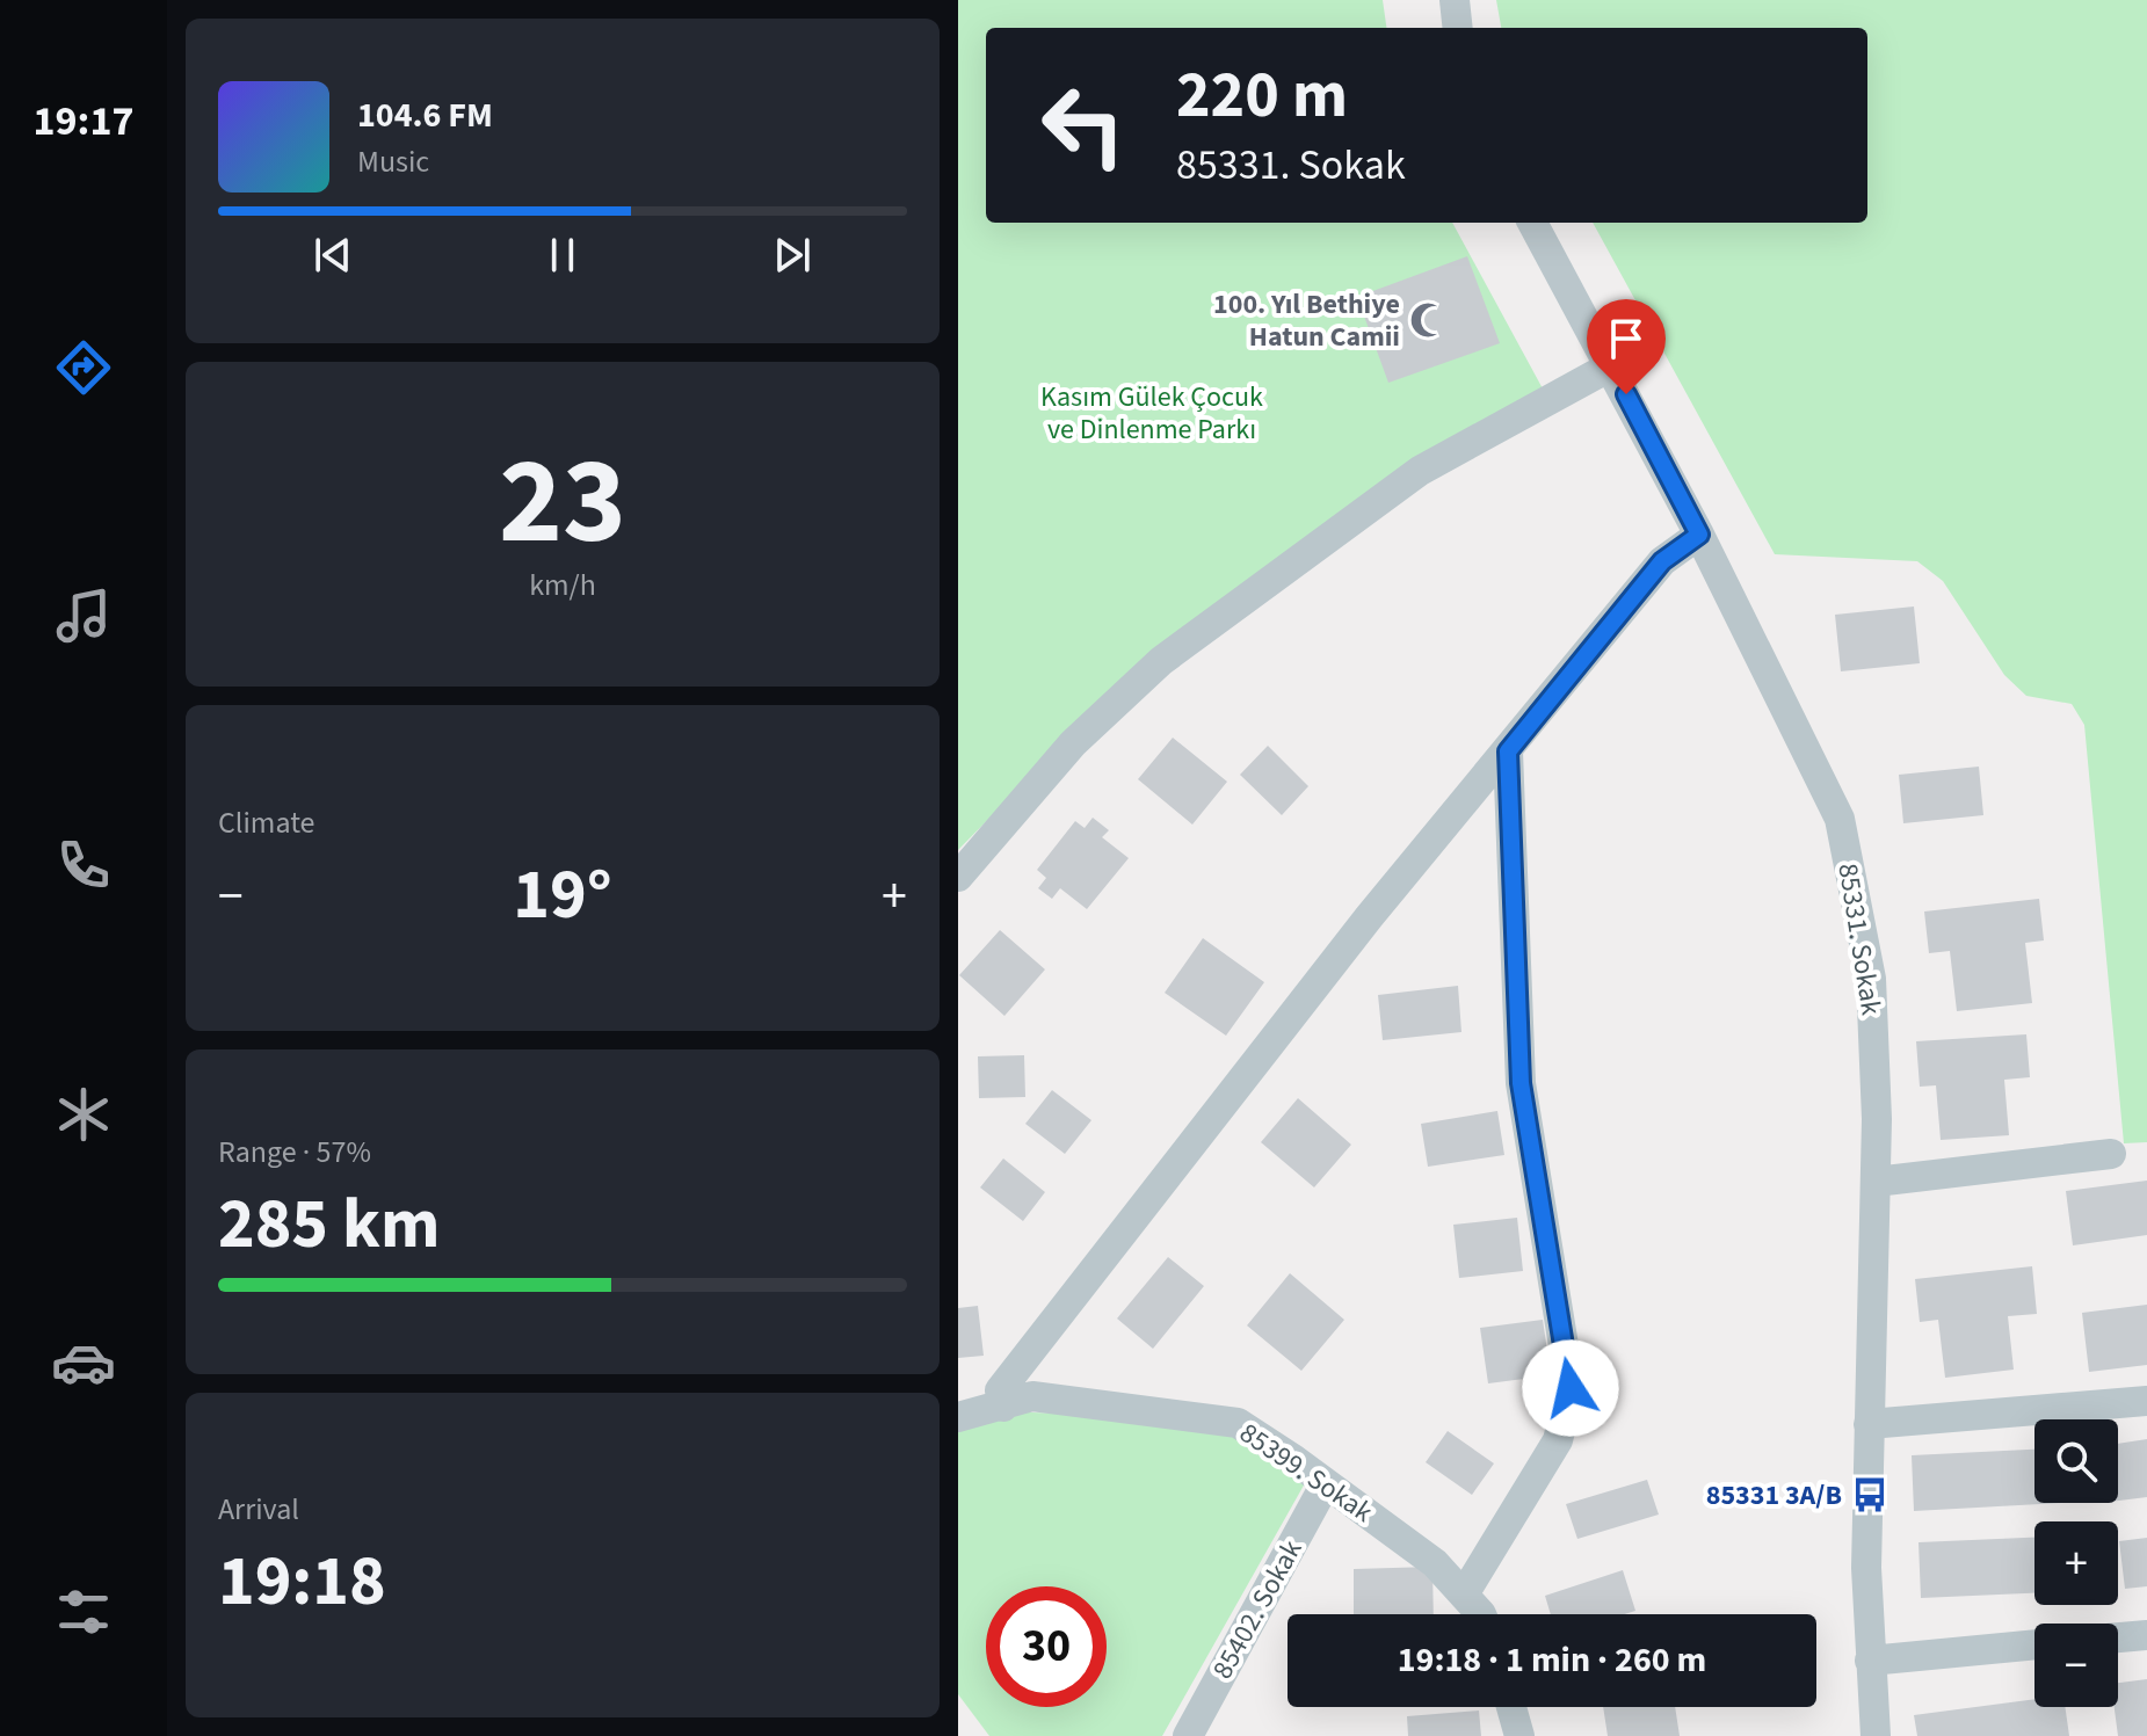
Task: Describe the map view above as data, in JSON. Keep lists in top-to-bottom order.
{
  "streets": {
    "street": ["85331. Sokak", "85399. Sokak", "85402. Sokak"]
  },
  "crossings": [
    ["85399. Sokak", "85402. Sokak"]
  ],
  "parks": ["Kasım Gülek Çocuk ve Dinlenme Parkı"],
  "places": {
    "mosque": ["100. Yıl Bethiye Hatun Camii"],
    "bus stop": ["85331 3A/B"]
  },
  "page": {
    "tabs": "19:17",
    "turn": ["220 m", "85331. Sokak"],
    "song": ["104.6 FM", "Music"],
    "tile": [
      ["23", "km/h"],
      "Climate",
      ["Range · 57%", "285 km"],
      ["Arrival", "19:18"]
    ],
    "heat": ["−", "19°", "+"],
    "map_buttons": ["+", "−"],
    "limit": "30",
    "trip": "19:18 · 1 min · 260 m"
  }
}
